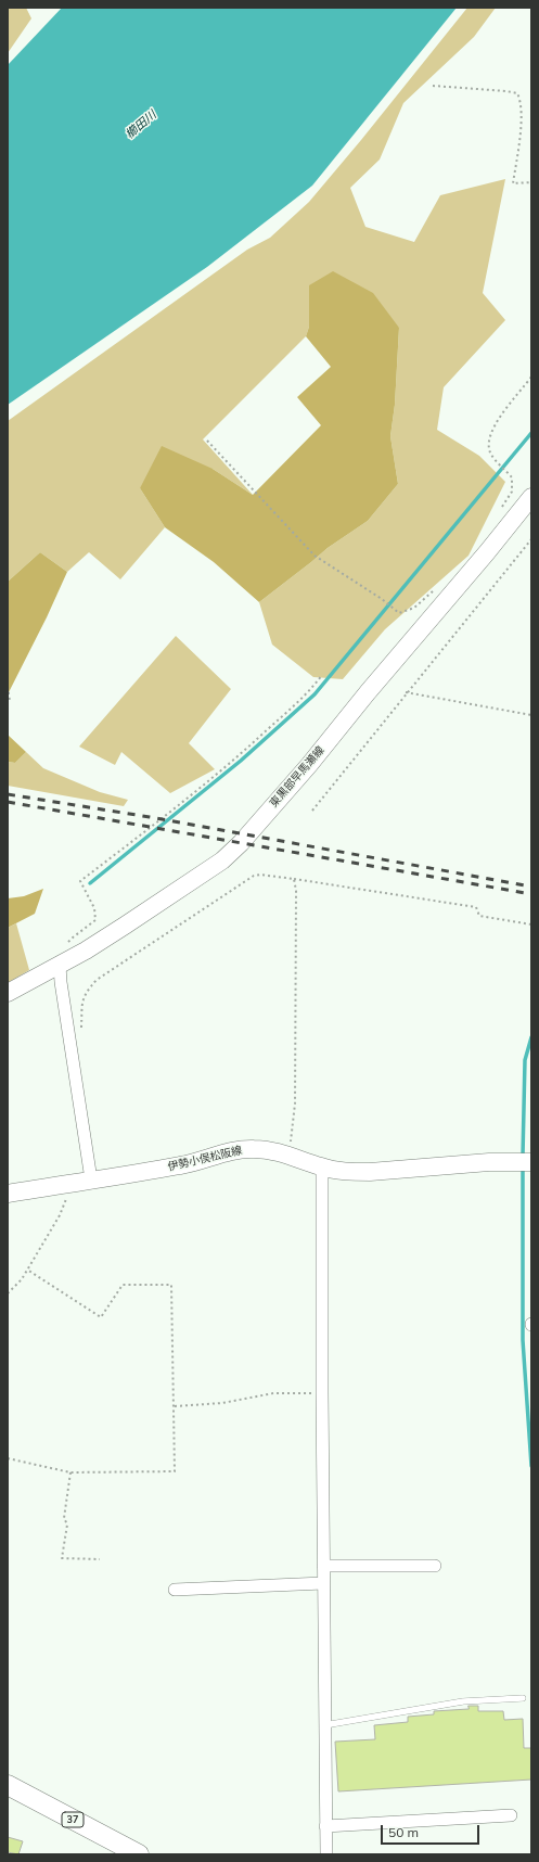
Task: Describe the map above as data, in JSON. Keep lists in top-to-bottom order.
{
  "streets": {
    "main road": ["東黒部早馬瀬線", "伊勢小俣松阪線", "37"]
  },
  "water": ["櫛田川"],
  "scale_bar": "50 m"
}
